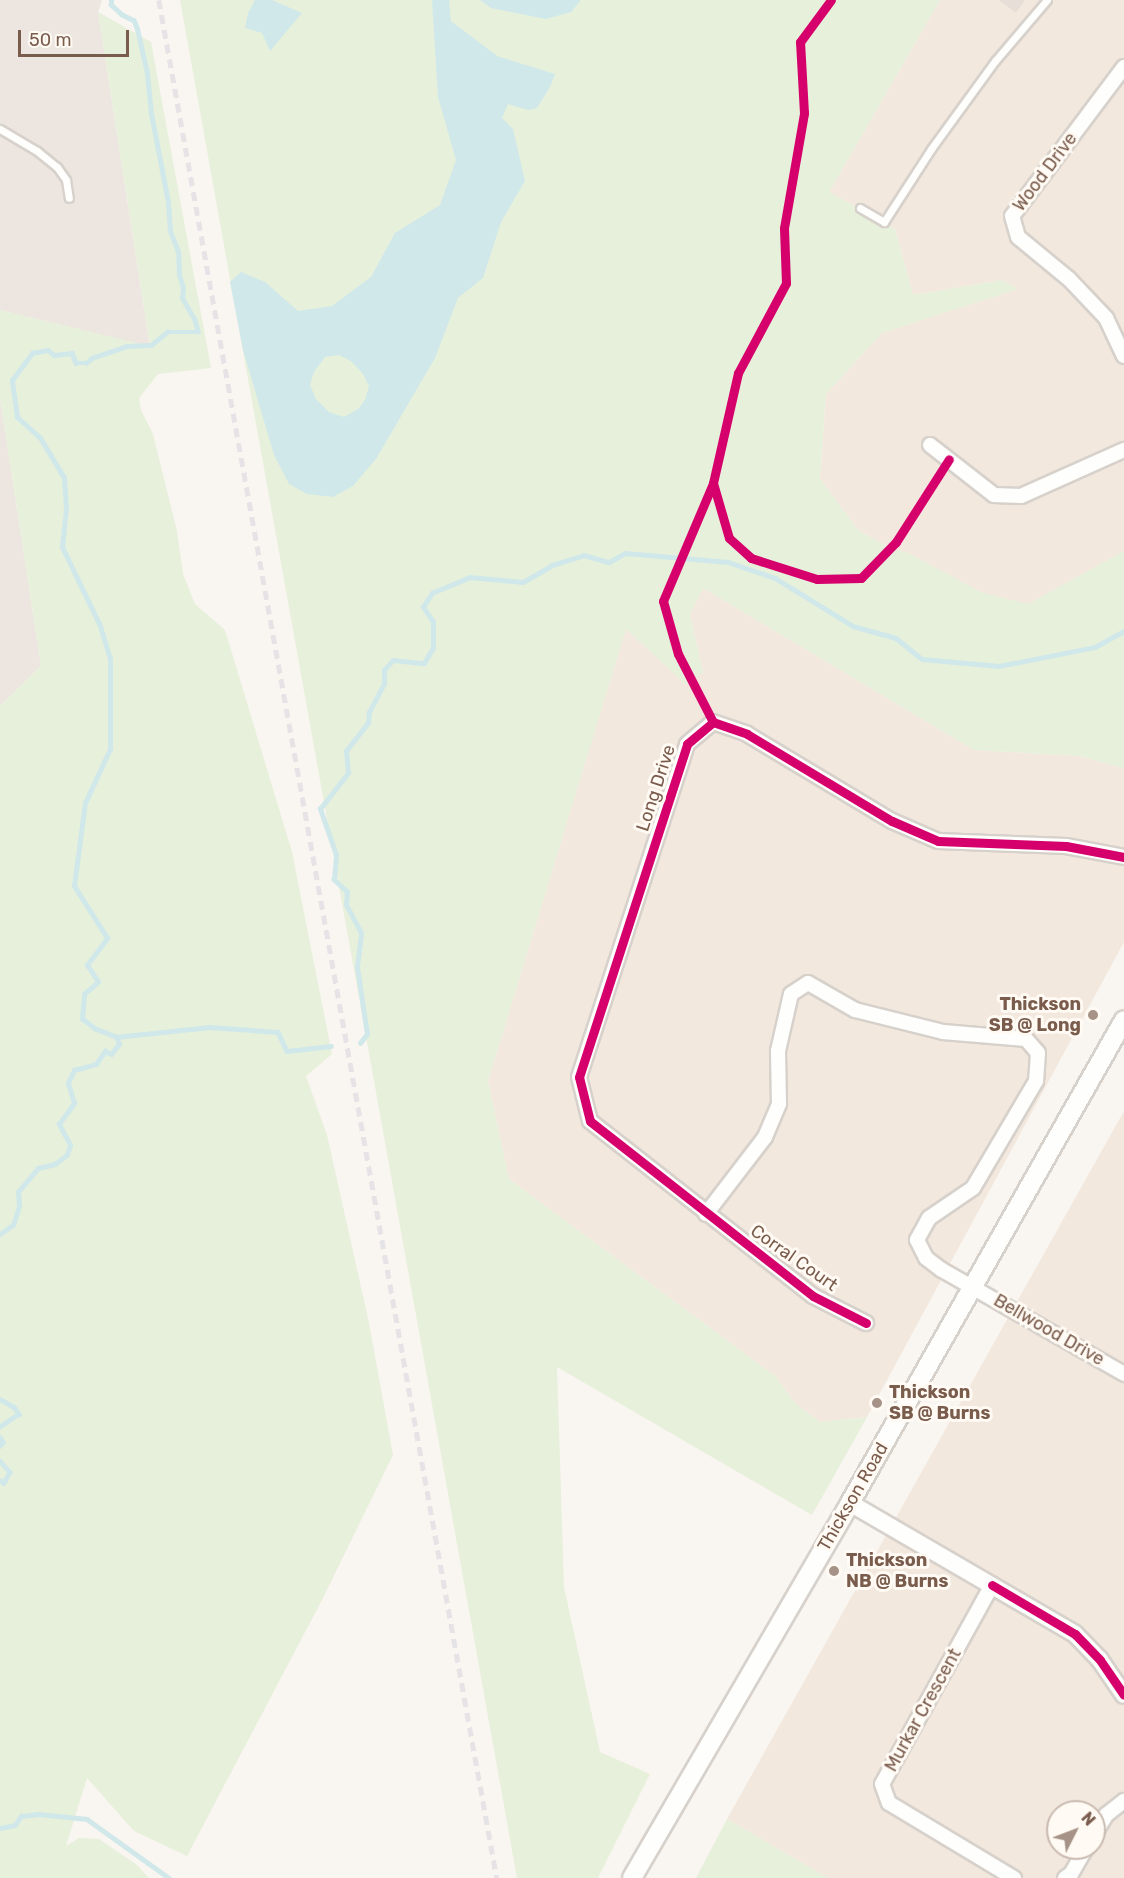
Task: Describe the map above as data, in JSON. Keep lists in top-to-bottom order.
{
  "streets": {
    "main road": ["Thickson Road"],
    "street": [
      "Wood Drive",
      "Long Drive",
      "Corral Court",
      "Bellwood Drive",
      "Murkar Crescent"
    ]
  },
  "crossings": [
    ["Long Drive", "Corral Court"],
    ["Long Drive", "Bellwood Drive"],
    ["Corral Court", "Bellwood Drive"],
    ["Bellwood Drive", "Thickson Road"]
  ],
  "places": ["Thickson SB @ Long", "Thickson SB @ Burns", "Thickson NB @ Burns"],
  "scale_bar": "50 m",
  "north": "top right"
}
